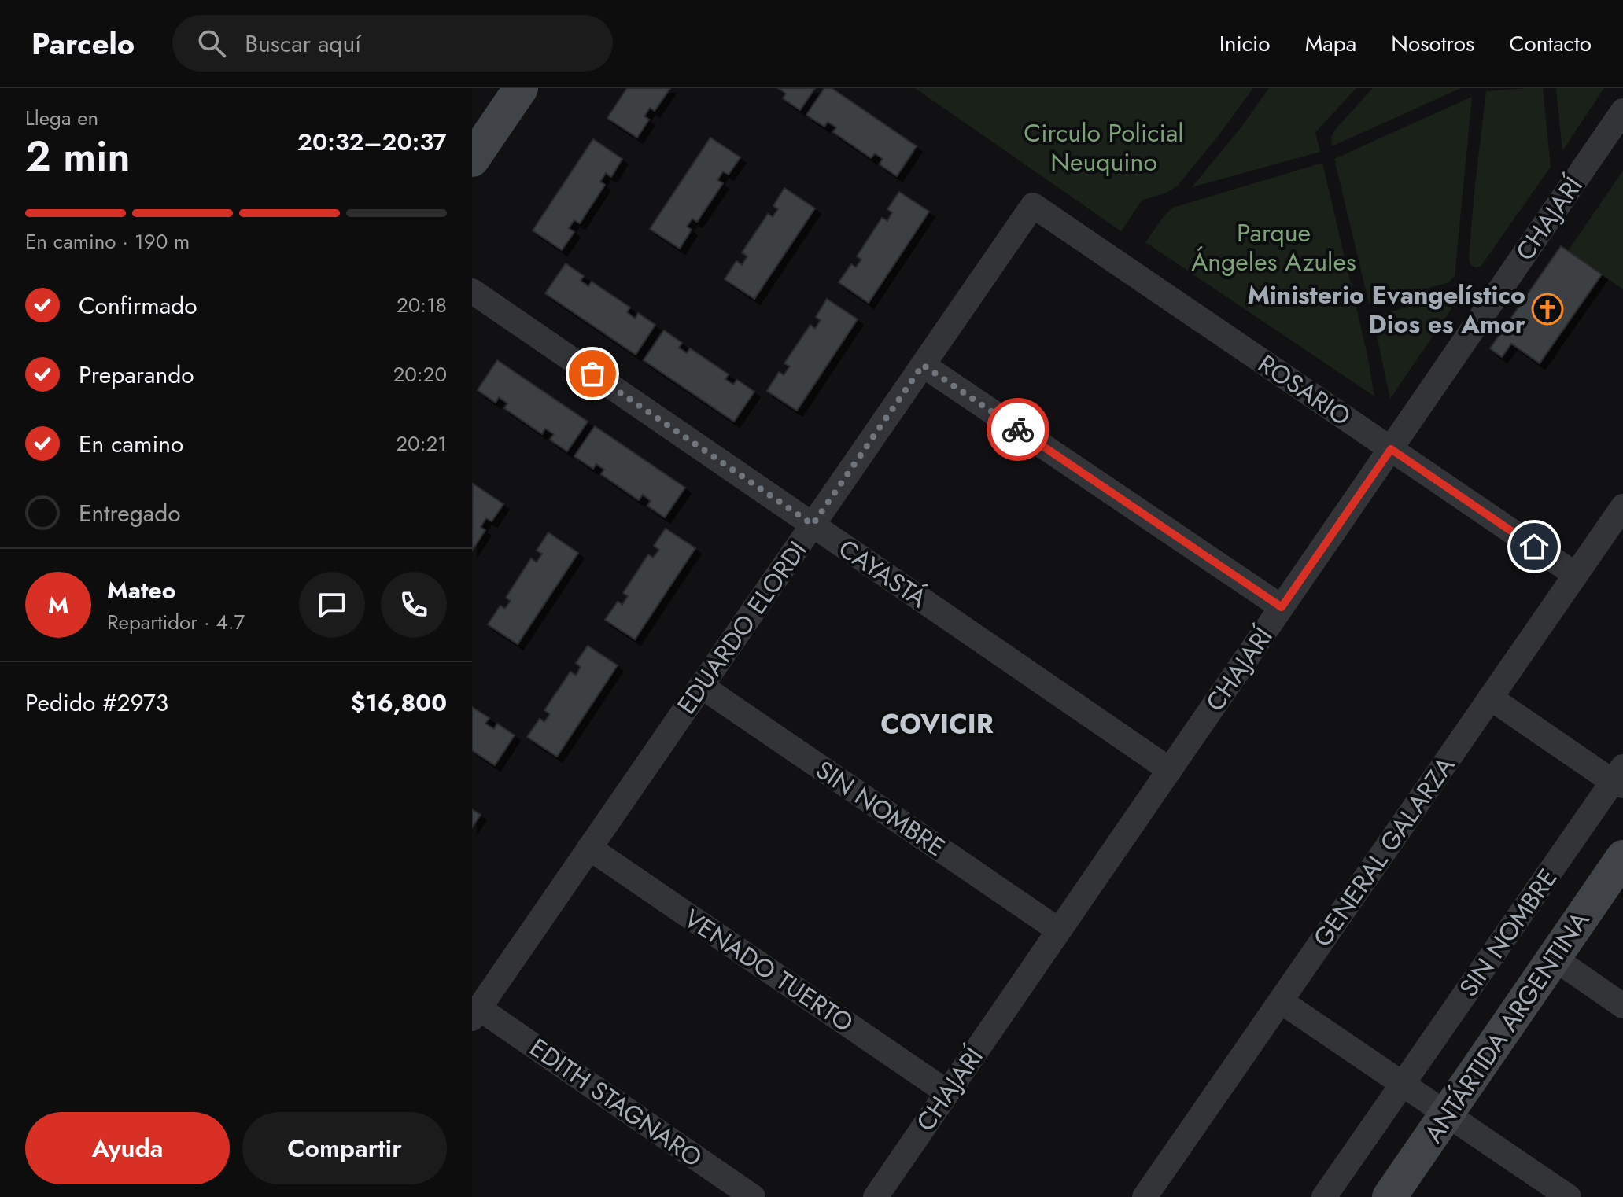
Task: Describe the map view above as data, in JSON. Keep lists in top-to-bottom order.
{
  "streets": {
    "street": [
      "CHAJARÍ",
      "ROSARIO",
      "CAYASTÁ",
      "EDUARDO ELORDI",
      "SIN NOMBRE",
      "GENERAL GALARZA",
      "VENADO TUERTO",
      "ANTÁRTIDA ARGENTINA",
      "EDITH STAGNARO"
    ]
  },
  "crossings": [
    ["CHAJARÍ", "ROSARIO"],
    ["CHAJARÍ", "CAYASTÁ"],
    ["CHAJARÍ", "SIN NOMBRE"],
    ["CHAJARÍ", "VENADO TUERTO"],
    ["ROSARIO", "EDUARDO ELORDI"],
    ["ROSARIO", "GENERAL GALARZA"],
    ["CAYASTÁ", "EDUARDO ELORDI"],
    ["EDUARDO ELORDI", "SIN NOMBRE"],
    ["EDUARDO ELORDI", "VENADO TUERTO"],
    ["EDUARDO ELORDI", "EDITH STAGNARO"],
    ["SIN NOMBRE", "GENERAL GALARZA"]
  ],
  "districts": ["COVICIR"],
  "parks": ["Circulo Policial Neuquino", "Parque Ángeles Azules"],
  "places": {
    "church": ["Ministerio Evangelístico Dios es Amor"]
  },
  "page": {
    "header": "Parcelo",
    "search": "Buscar aquí",
    "nav": [
      "Inicio",
      "Mapa",
      "Nosotros",
      "Contacto"
    ],
    "heading": ["2 min", "Llega en", "20:32–20:37"],
    "panel": [
      "Mateo",
      "Repartidor · 4.7",
      "Pedido #2973",
      "$16,800"
    ],
    "bar": "En camino · 190 m",
    "list": [
      ["Confirmado", "20:18"],
      ["Preparando", "20:20"],
      ["En camino", "20:21"],
      "Entregado"
    ],
    "round": "M",
    "buttons": ["Ayuda", "Compartir"]
  }
}
